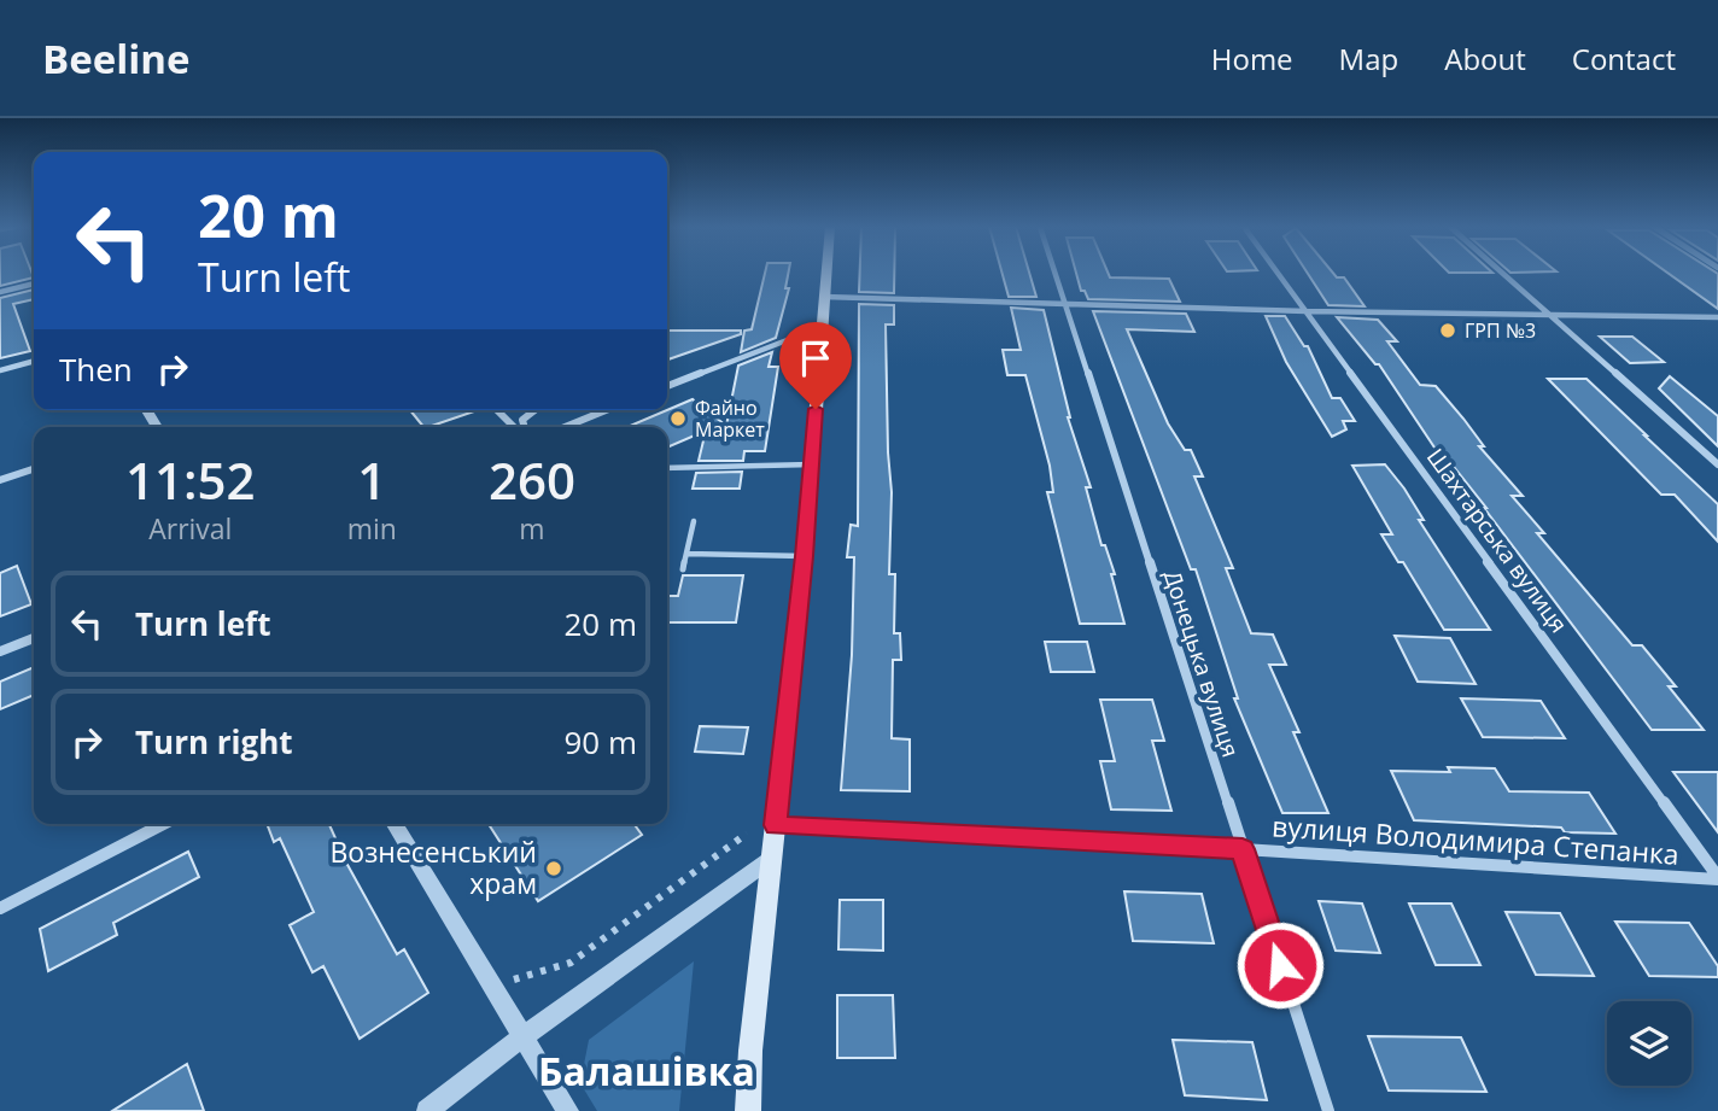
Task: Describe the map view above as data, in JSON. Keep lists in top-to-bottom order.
{
  "streets": {
    "street": ["Шахтарська вулиця", "Донецька вулиця", "вулиця Володимира Степанка"]
  },
  "crossings": [
    ["Шахтарська вулиця", "вулиця Володимира Степанка"],
    ["Донецька вулиця", "вулиця Володимира Степанка"]
  ],
  "districts": ["Балашівка"],
  "places": ["ГРП №3", "Файно Маркет", "Вознесенський храм"],
  "page": {
    "header": "Beeline",
    "nav": [
      "Home",
      "Map",
      "About",
      "Contact"
    ],
    "turn": ["20 m", "Turn left"],
    "then": "Then",
    "eta": [
      "11:52",
      "Arrival",
      "1",
      "min",
      "260",
      "m"
    ],
    "list": [
      {
        "name": "Turn left",
        "value": "20 m"
      },
      {
        "name": "Turn right",
        "value": "90 m"
      }
    ]
  }
}
